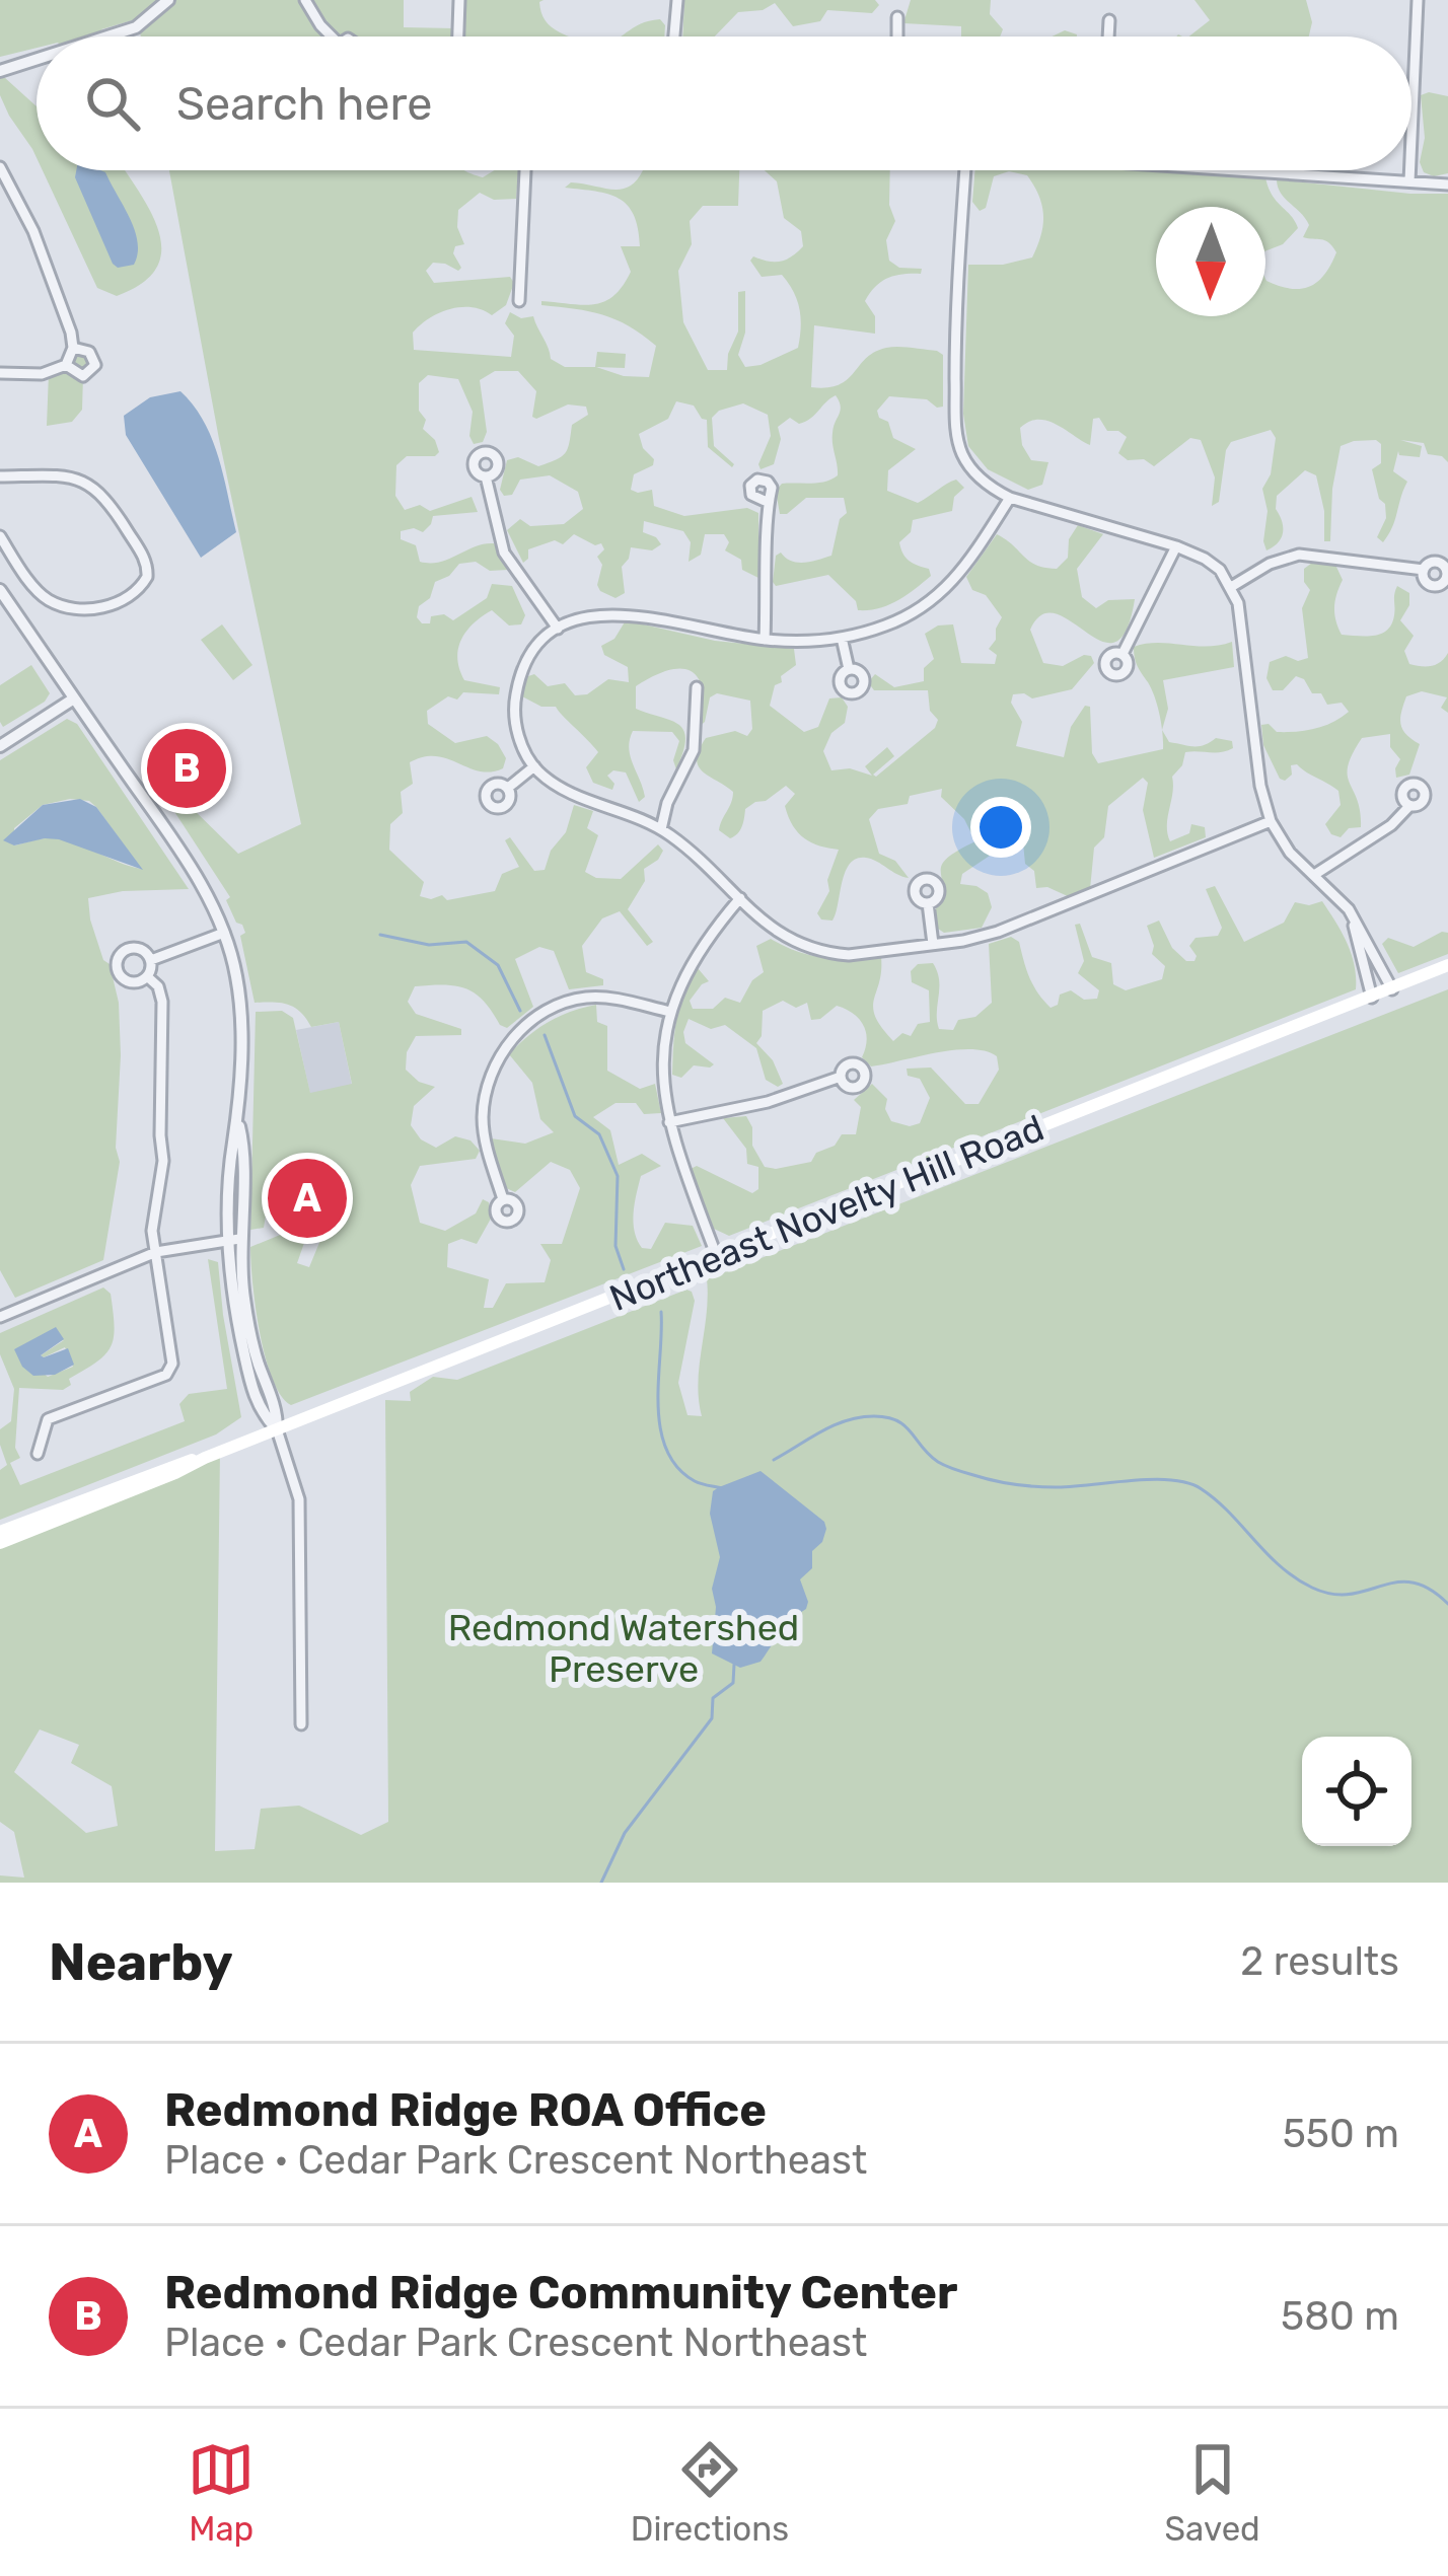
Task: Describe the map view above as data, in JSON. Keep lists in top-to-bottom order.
{
  "streets": {
    "main road": ["Northeast Novelty Hill Road"]
  },
  "parks": ["Redmond Watershed Preserve"],
  "north": "bottom",
  "page": {
    "search": "Search here",
    "pins": ["B", "A"],
    "heading": ["Nearby", "2 results"],
    "list": [
      {
        "mark": "A",
        "name": "Redmond Ridge ROA Office",
        "note": "Place · Cedar Park Crescent Northeast",
        "value": "550 m"
      },
      {
        "mark": "B",
        "name": "Redmond Ridge Community Center",
        "note": "Place · Cedar Park Crescent Northeast",
        "value": "580 m"
      }
    ],
    "nav": ["Map", "Directions", "Saved"]
  }
}
